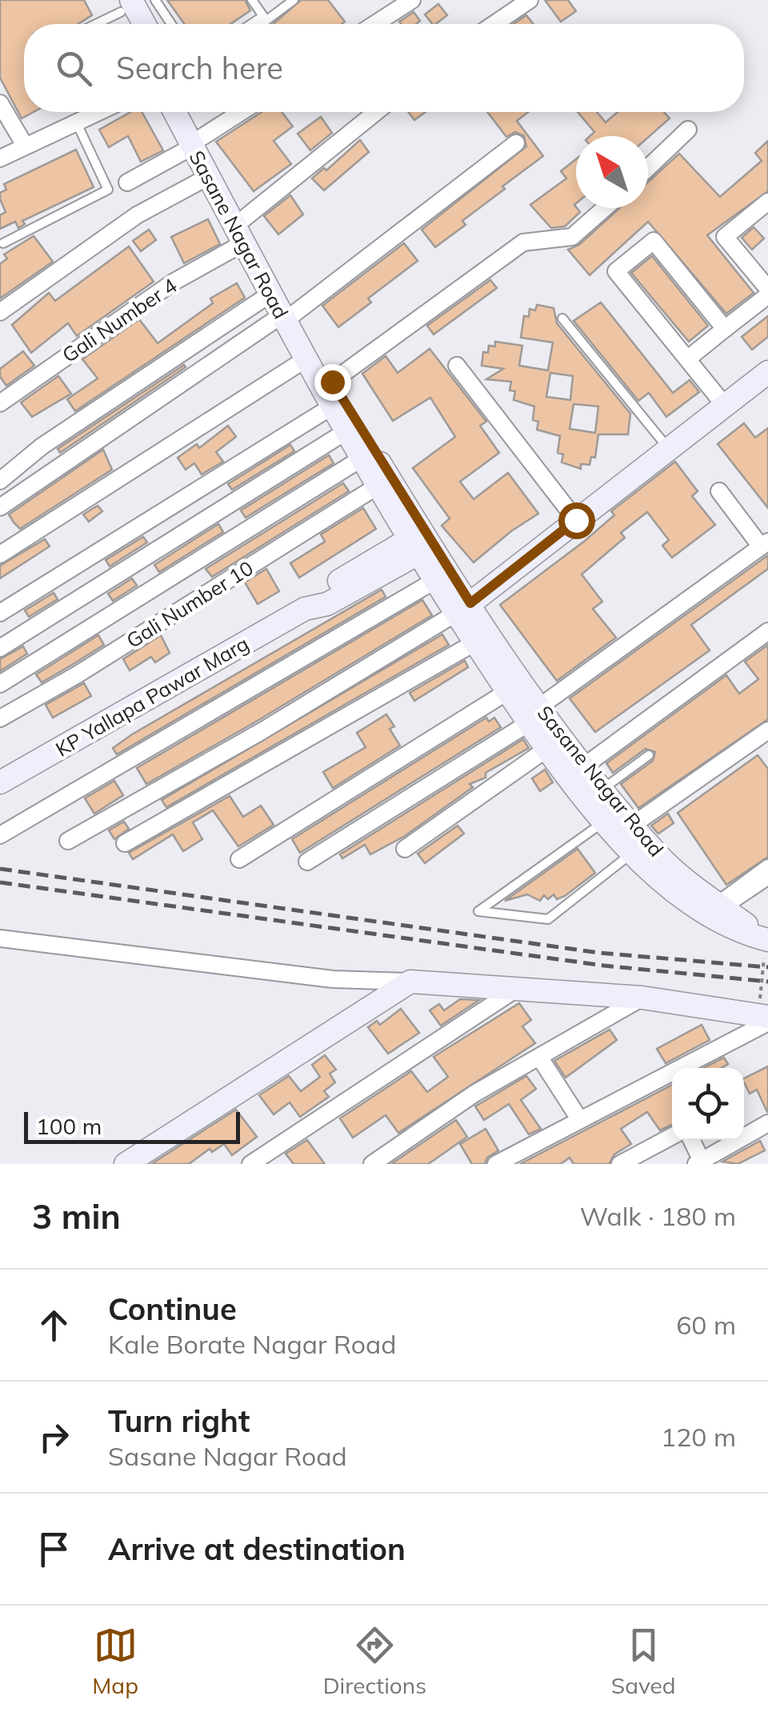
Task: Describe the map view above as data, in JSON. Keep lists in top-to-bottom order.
{
  "streets": {
    "street": [
      "Sasane Nagar Road",
      "Gali Number 4",
      "Gali Number 10",
      "KP Yallapa Pawar Marg"
    ]
  },
  "crossings": [
    ["Sasane Nagar Road", "Gali Number 4"],
    ["Sasane Nagar Road", "Gali Number 10"],
    ["Sasane Nagar Road", "KP Yallapa Pawar Marg"]
  ],
  "scale_bar": "100 m",
  "north": "top left",
  "page": {
    "search": "Search here",
    "scale": "100 m",
    "heading": ["3 min", "Walk · 180 m"],
    "list": [
      ["Continue", "Kale Borate Nagar Road", "60 m"],
      ["Turn right", "Sasane Nagar Road", "120 m"],
      "Arrive at destination"
    ],
    "nav": ["Map", "Directions", "Saved"]
  }
}
